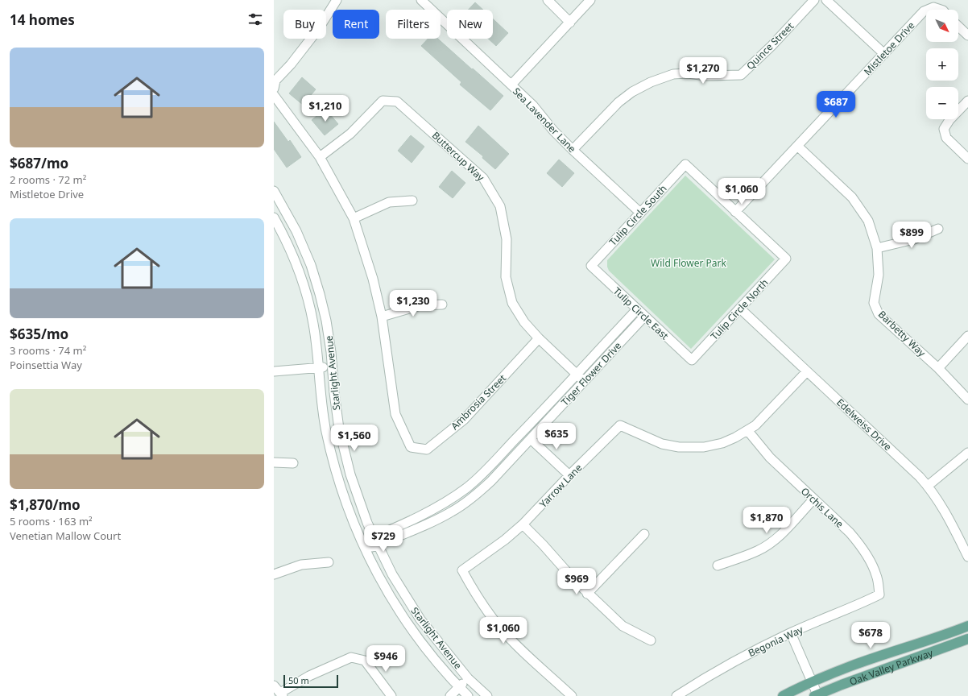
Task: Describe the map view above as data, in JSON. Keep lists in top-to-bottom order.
{
  "streets": {
    "main road": ["Oak Valley Parkway"],
    "street": [
      "Quince Street",
      "Mistletoe Drive",
      "Sea Lavender Lane",
      "Buttercup Way",
      "Tulip Circle South",
      "Tulip Circle North",
      "Tulip Circle East",
      "Barbetty Way",
      "Starlight Avenue",
      "Tiger Flower Drive",
      "Ambrosia Street",
      "Edelweiss Drive",
      "Yarrow Lane",
      "Orchis Lane",
      "Begonia Way"
    ]
  },
  "crossings": [
    ["Quince Street", "Sea Lavender Lane"],
    ["Mistletoe Drive", "Tulip Circle South"],
    ["Mistletoe Drive", "Tulip Circle North"],
    ["Mistletoe Drive", "Barbetty Way"],
    ["Sea Lavender Lane", "Tulip Circle South"],
    ["Buttercup Way", "Tiger Flower Drive"],
    ["Buttercup Way", "Ambrosia Street"],
    ["Tulip Circle South", "Tulip Circle North"],
    ["Tulip Circle South", "Tulip Circle East"],
    ["Tulip Circle North", "Tulip Circle East"],
    ["Tulip Circle North", "Edelweiss Drive"],
    ["Tulip Circle East", "Tiger Flower Drive"],
    ["Starlight Avenue", "Tiger Flower Drive"],
    ["Edelweiss Drive", "Yarrow Lane"],
    ["Yarrow Lane", "Orchis Lane"],
    ["Orchis Lane", "Begonia Way"]
  ],
  "parks": ["Wild Flower Park"],
  "scale_bar": "50 m",
  "north": "bottom right",
  "page": {
    "heading": "14 homes",
    "map_buttons": ["+", "−"],
    "chip": [
      "Buy",
      "Rent",
      "Filters",
      "New"
    ],
    "list": [
      {
        "name": "$687/mo",
        "note": "2 rooms · 72 m² · Mistletoe Drive"
      },
      {
        "name": "$635/mo",
        "note": "3 rooms · 74 m² · Poinsettia Way"
      },
      {
        "name": "$1,870/mo",
        "note": "5 rooms · 163 m² · Venetian Mallow Court"
      }
    ],
    "price": [
      "$1,270",
      "$687",
      "$1,210",
      "$1,060",
      "$899",
      "$1,230",
      "$635",
      "$1,560",
      "$1,870",
      "$729",
      "$969",
      "$1,060",
      "$678",
      "$946"
    ],
    "scale": "50 m"
  }
}
